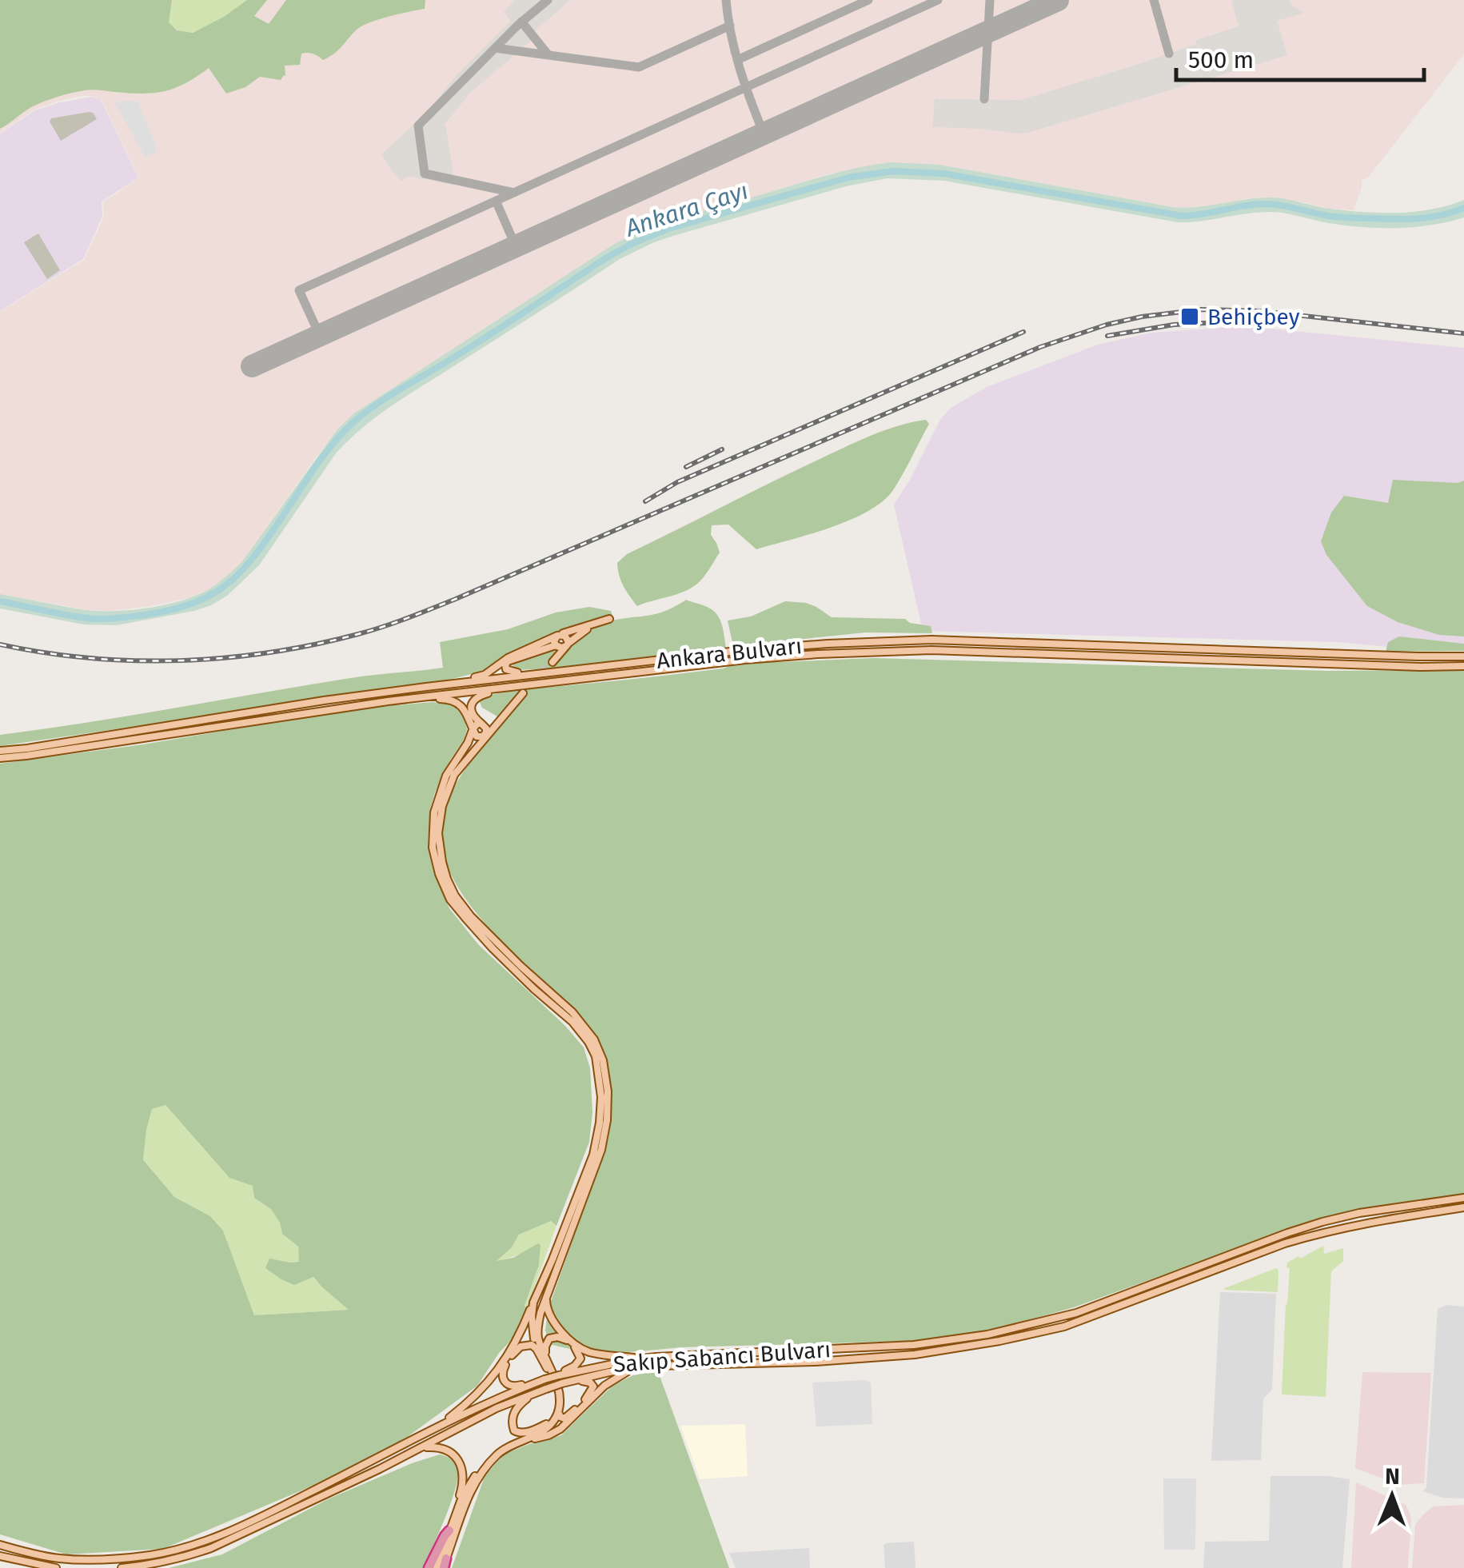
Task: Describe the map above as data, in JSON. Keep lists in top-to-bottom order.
{
  "streets": {
    "main road": ["Ankara Bulvarı", "Sakıp Sabancı Bulvarı"]
  },
  "water": ["Ankara Çayı"],
  "places": {
    "transit": ["Behiçbey"]
  },
  "scale_bar": "500 m",
  "north": "top"
}
